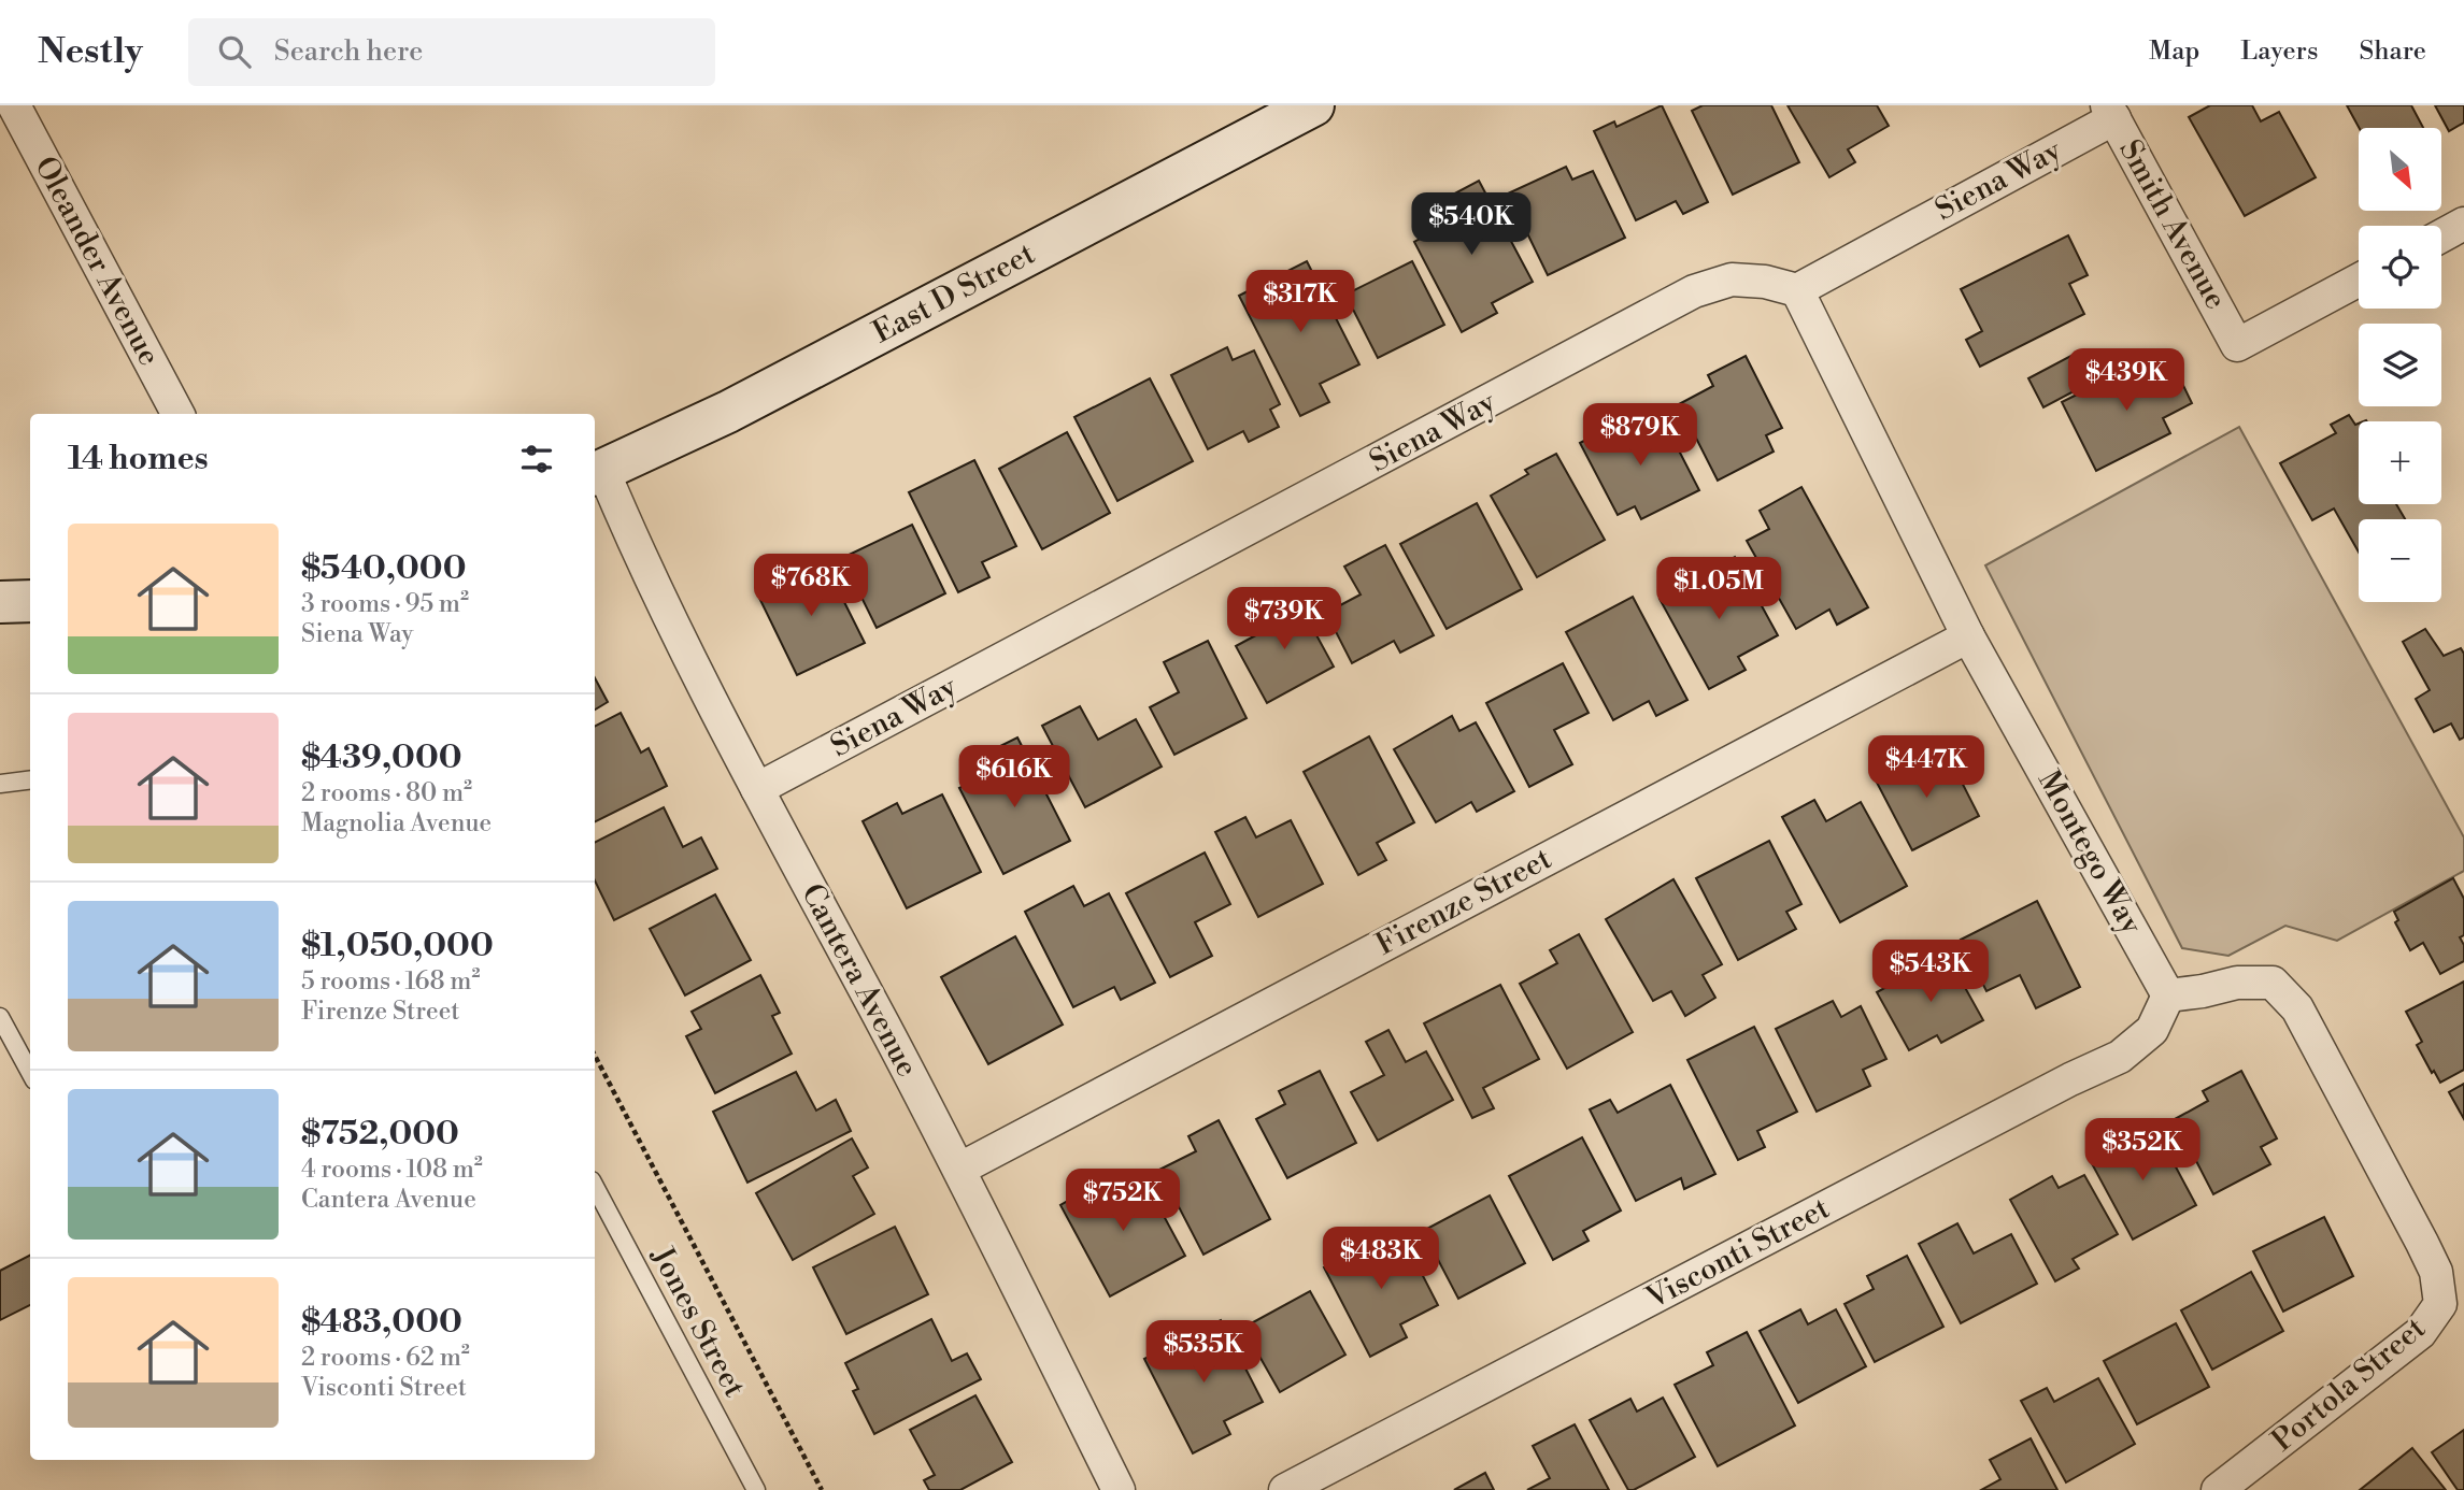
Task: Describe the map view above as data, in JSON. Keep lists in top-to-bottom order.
{
  "streets": {
    "main road": ["East D Street"],
    "street": [
      "Siena Way",
      "Smith Avenue",
      "Oleander Avenue",
      "Montego Way",
      "Firenze Street",
      "Cantera Avenue",
      "Visconti Street",
      "Portola Street"
    ],
    "lane": ["Jones Street"]
  },
  "crossings": [
    ["Siena Way", "Smith Avenue"],
    ["Siena Way", "Montego Way"],
    ["Siena Way", "Cantera Avenue"],
    ["East D Street", "Cantera Avenue"],
    ["Montego Way", "Firenze Street"],
    ["Montego Way", "Visconti Street"],
    ["Montego Way", "Portola Street"],
    ["Firenze Street", "Cantera Avenue"],
    ["Visconti Street", "Portola Street"]
  ],
  "north": "bottom right",
  "page": {
    "header": "Nestly",
    "search": "Search here",
    "nav": ["Map", "Layers", "Share"],
    "map_buttons": ["+", "−"],
    "price": [
      "$540K",
      "$317K",
      "$439K",
      "$879K",
      "$768K",
      "$1.05M",
      "$739K",
      "$447K",
      "$616K",
      "$543K",
      "$352K",
      "$752K",
      "$483K",
      "$535K"
    ],
    "heading": "14 homes",
    "list": [
      {
        "name": "$540,000",
        "note": "3 rooms · 95 m² · Siena Way"
      },
      {
        "name": "$439,000",
        "note": "2 rooms · 80 m² · Magnolia Avenue"
      },
      {
        "name": "$1,050,000",
        "note": "5 rooms · 168 m² · Firenze Street"
      },
      {
        "name": "$752,000",
        "note": "4 rooms · 108 m² · Cantera Avenue"
      },
      {
        "name": "$483,000",
        "note": "2 rooms · 62 m² · Visconti Street"
      }
    ]
  }
}
